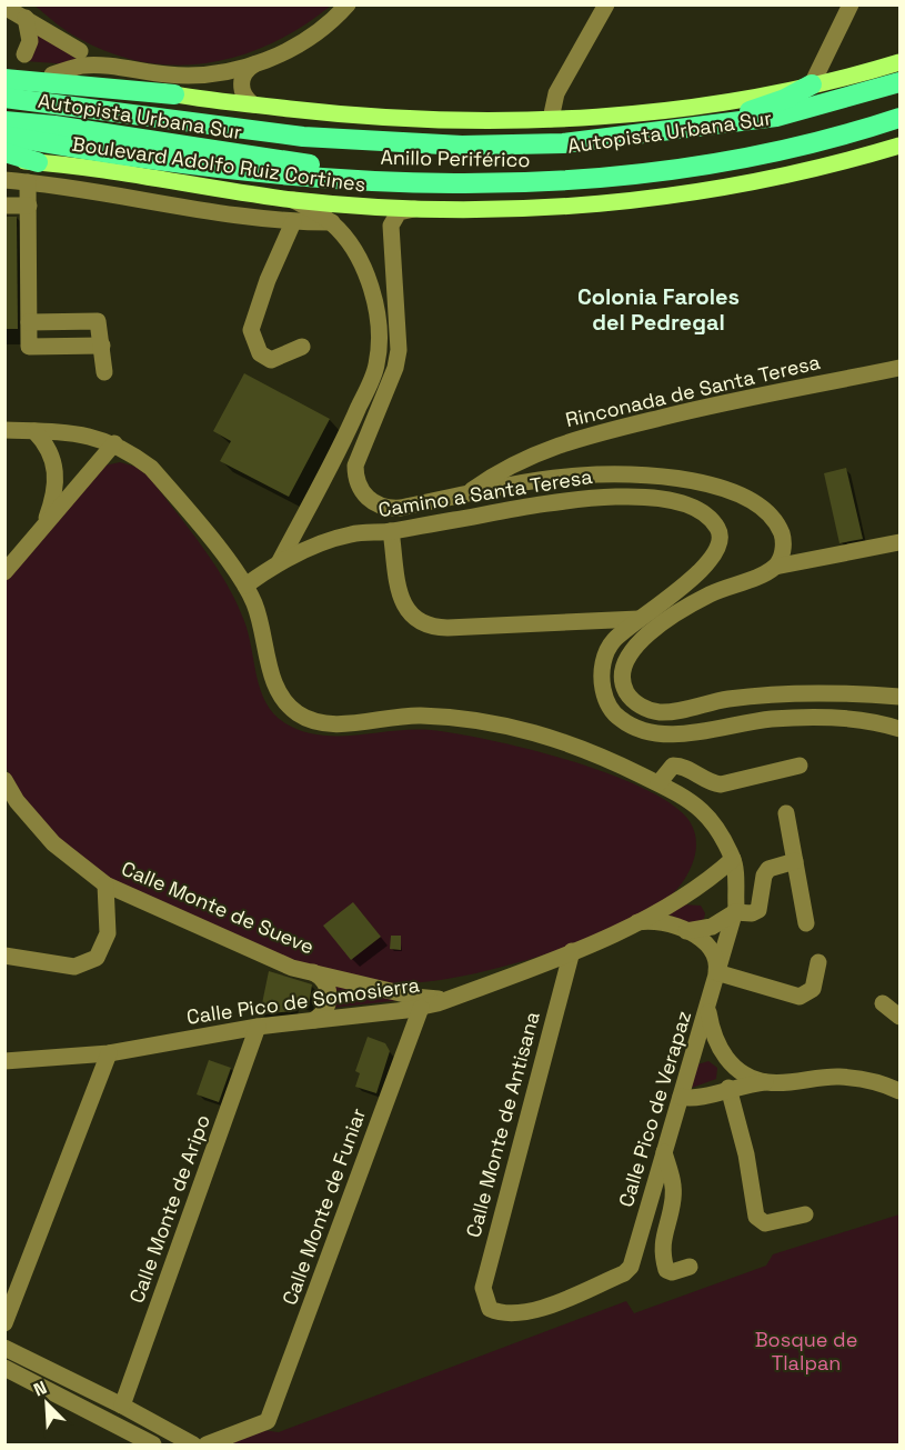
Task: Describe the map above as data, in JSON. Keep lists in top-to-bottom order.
{
  "streets": {
    "highway": ["Autopista Urbana Sur", "Anillo Periférico"],
    "main road": ["Boulevard Adolfo Ruiz Cortines"],
    "street": [
      "Rinconada de Santa Teresa",
      "Camino a Santa Teresa",
      "Calle Monte de Sueve",
      "Calle Pico de Somosierra",
      "Calle Pico de Verapaz",
      "Calle Monte de Antisana",
      "Calle Monte de Funiar",
      "Calle Monte de Aripo"
    ]
  },
  "crossings": [
    ["Boulevard Adolfo Ruiz Cortines", "Camino a Santa Teresa"],
    ["Rinconada de Santa Teresa", "Camino a Santa Teresa"],
    ["Calle Monte de Sueve", "Calle Pico de Somosierra"],
    ["Calle Pico de Somosierra", "Calle Monte de Antisana"],
    ["Calle Pico de Somosierra", "Calle Monte de Funiar"],
    ["Calle Pico de Somosierra", "Calle Monte de Aripo"],
    ["Calle Pico de Verapaz", "Calle Monte de Antisana"]
  ],
  "districts": ["Colonia Faroles del Pedregal"],
  "parks": ["Bosque de Tlalpan"],
  "north": "top left"
}
